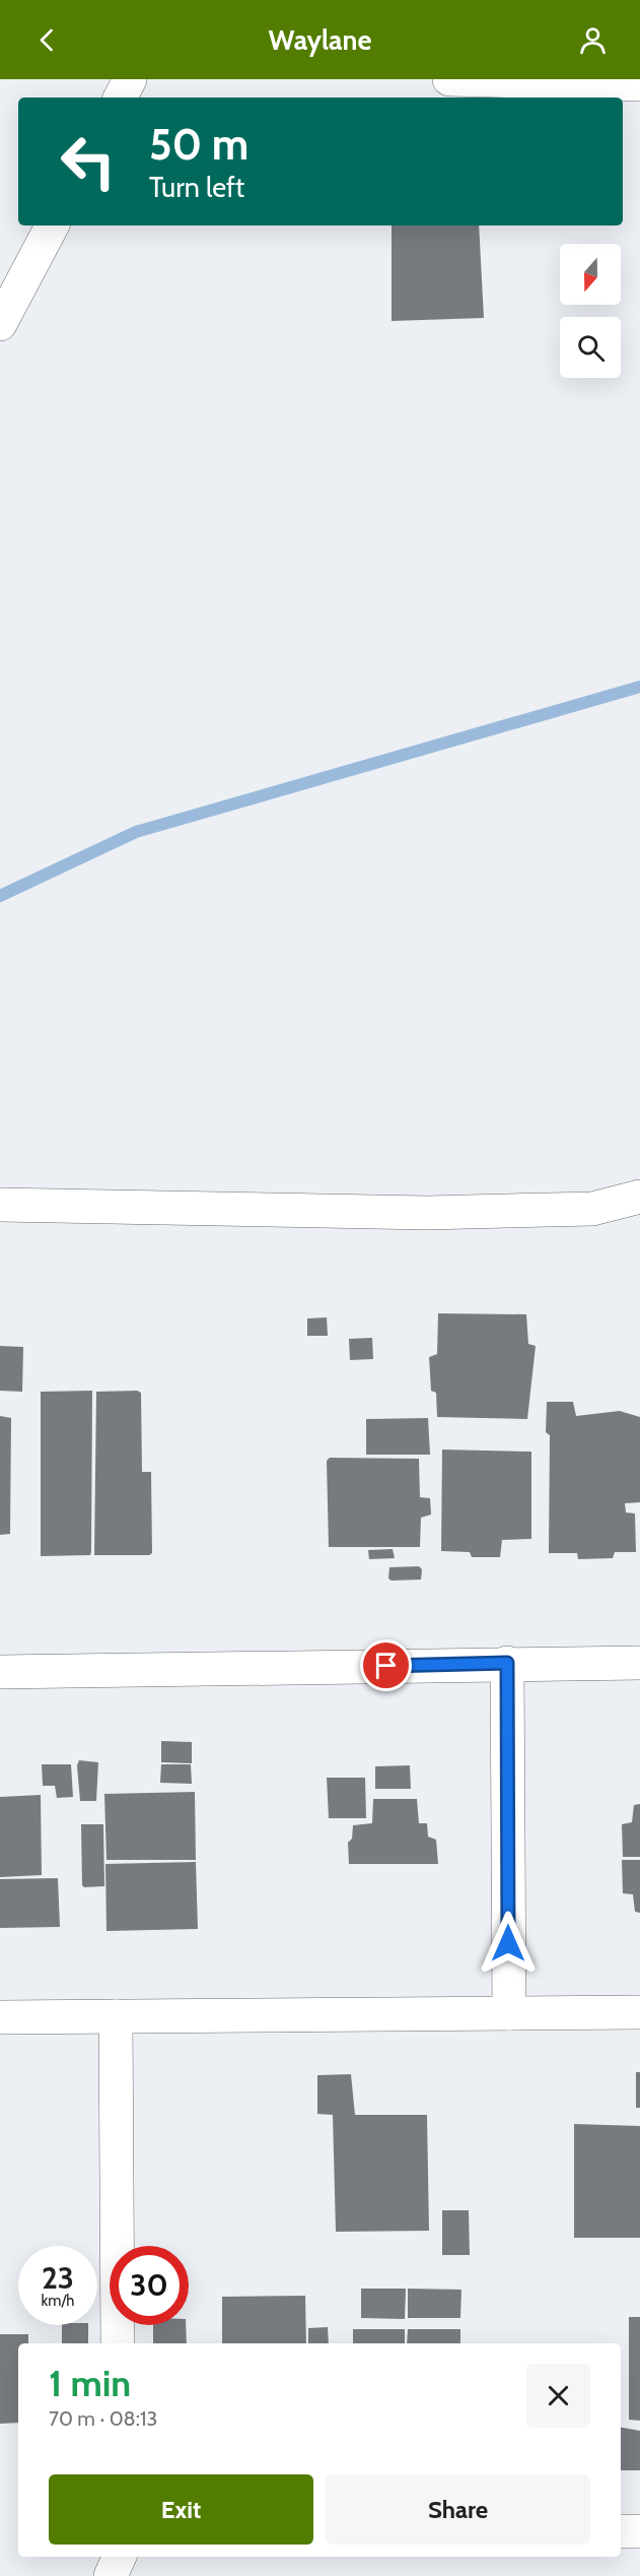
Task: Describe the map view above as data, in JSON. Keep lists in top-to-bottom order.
{
  "north": "bottom",
  "page": {
    "header": "Waylane",
    "turn": ["50 m", "Turn left"],
    "speed": "23 km/h",
    "limit": "30",
    "heading": ["1 min", "70 m · 08:13"],
    "buttons": ["Exit", "Share"]
  }
}
